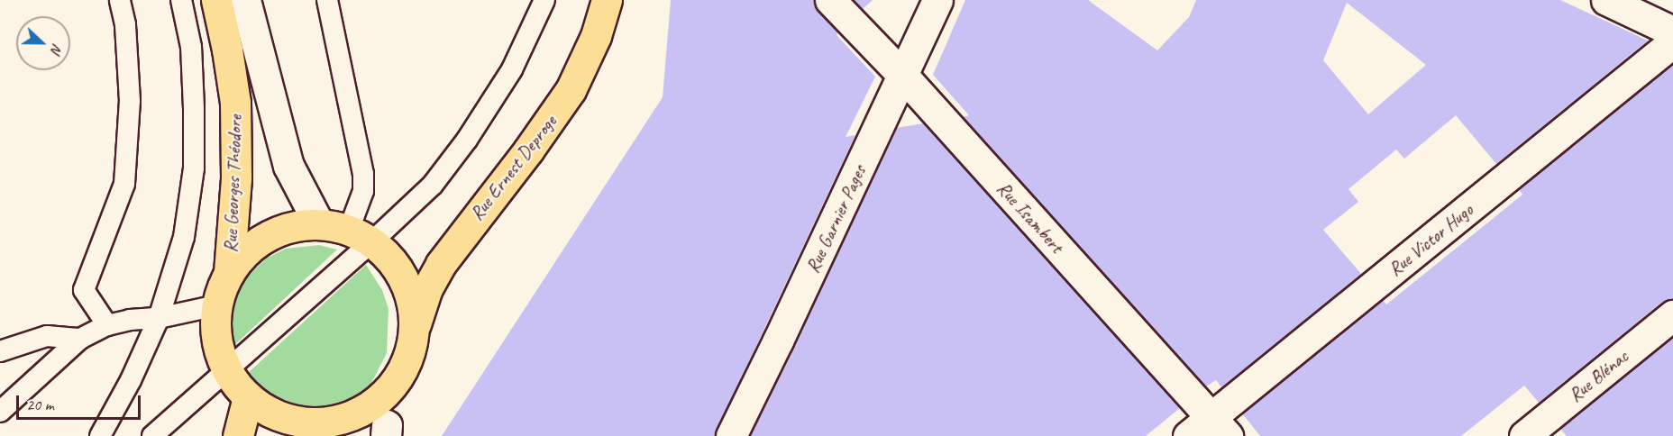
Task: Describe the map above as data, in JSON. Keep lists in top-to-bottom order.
{
  "streets": {
    "main road": ["Rue Ernest Deproge", "Rue Georges Théodore"],
    "street": [
      "Rue Isambert",
      "Rue Garnier Pages",
      "Rue Victor Hugo",
      "Rue Blénac"
    ]
  },
  "crossings": [
    ["Rue Isambert", "Rue Garnier Pages"],
    ["Rue Isambert", "Rue Victor Hugo"]
  ],
  "scale_bar": "20 m",
  "north": "right"
}
